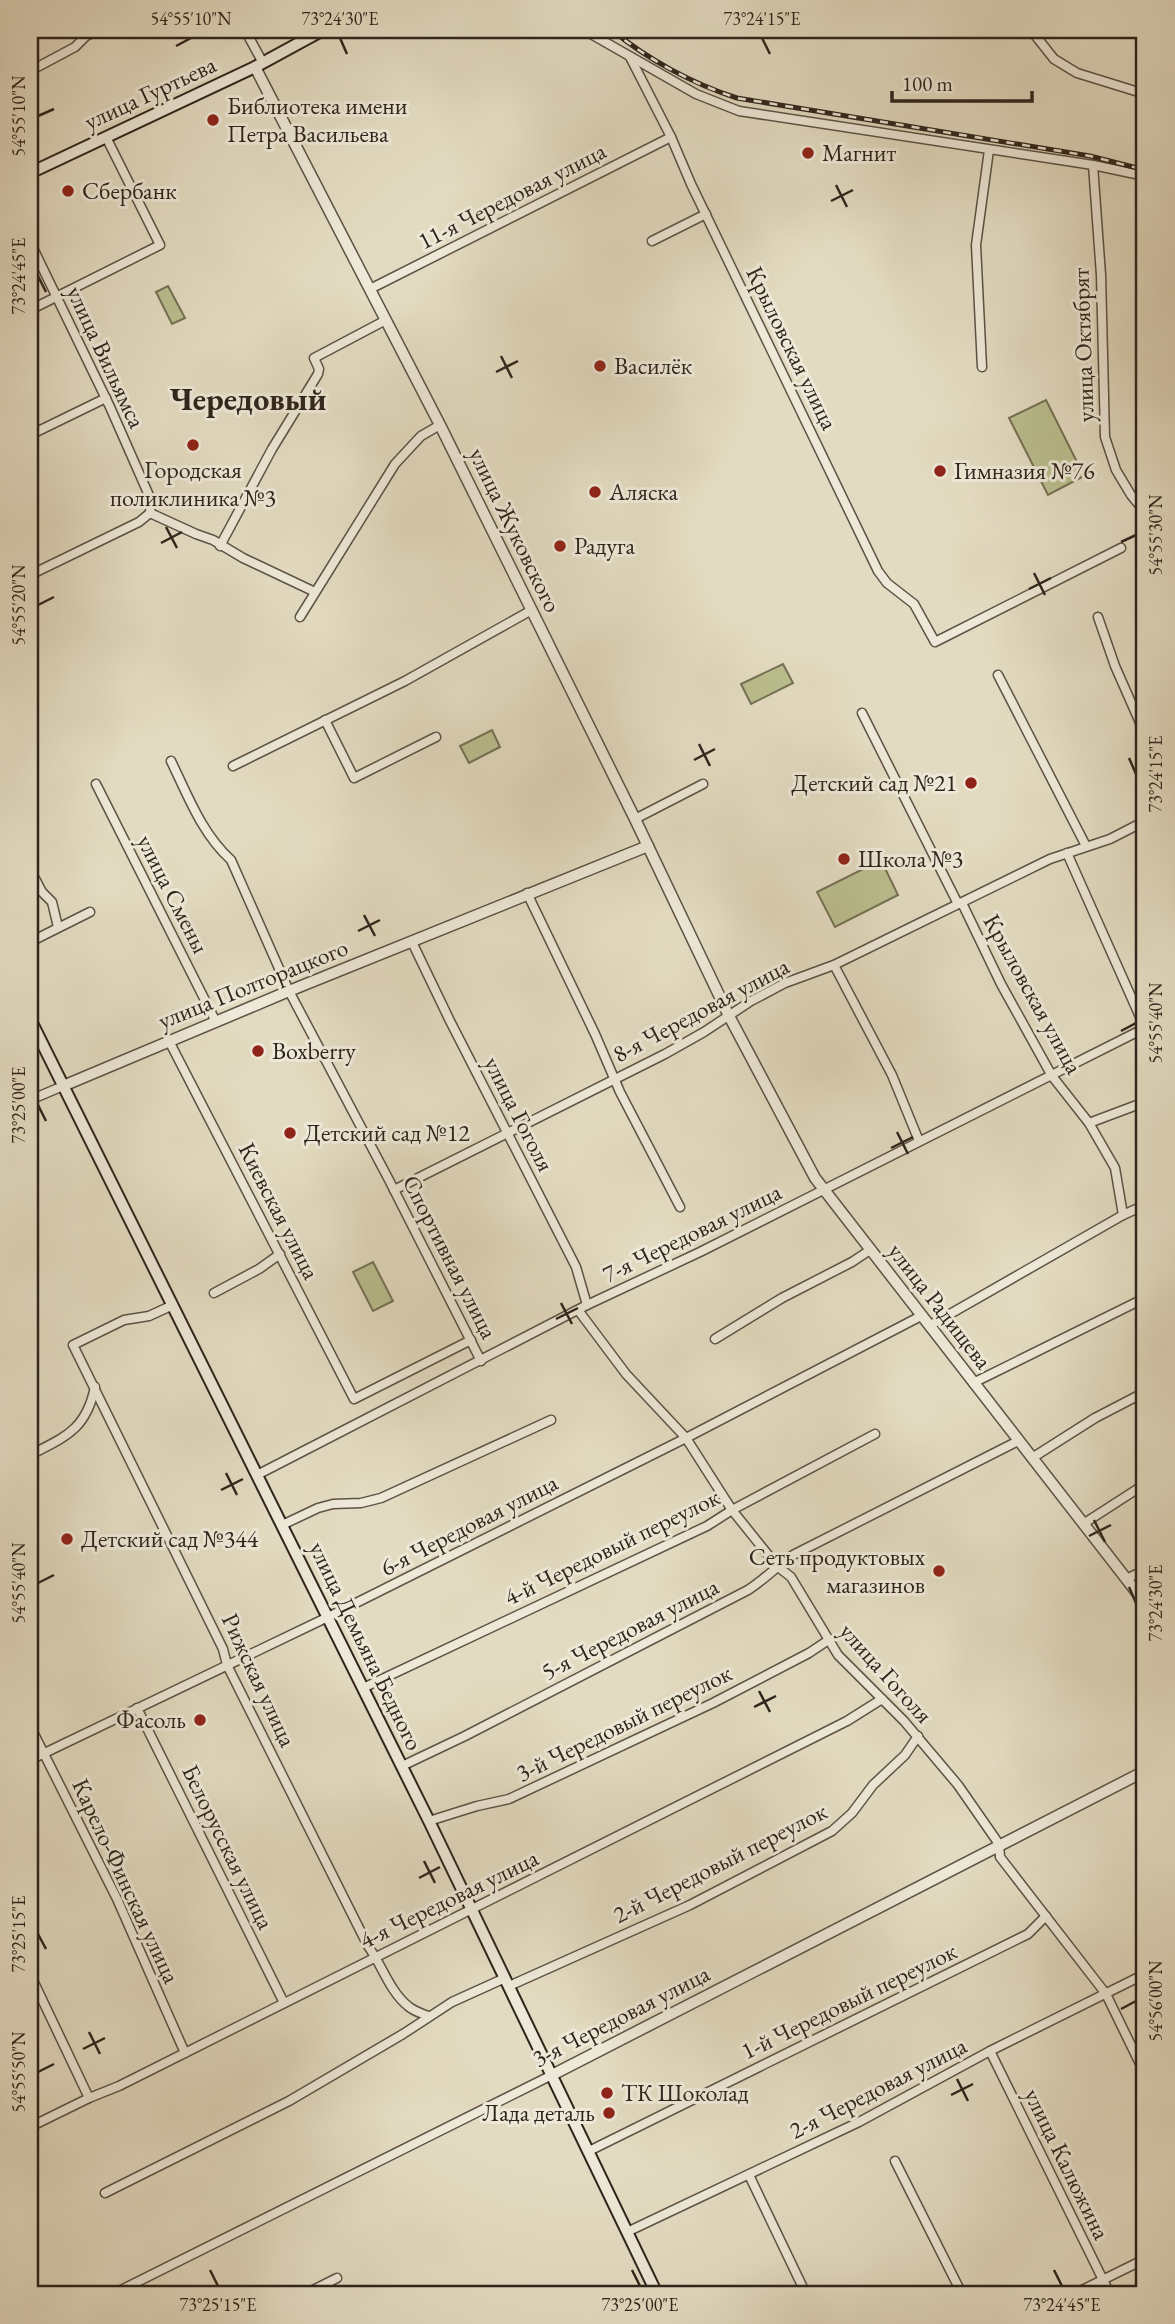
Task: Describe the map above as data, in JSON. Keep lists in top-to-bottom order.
{
  "streets": {
    "main road": ["улица Гуртьева", "улица Демьяна Бедного"],
    "street": [
      "11-я Чередовая улица",
      "улица Октябрят",
      "Крыловская улица",
      "улица Вильямса",
      "улица Жуковского",
      "улица Смены",
      "улица Полторацкого",
      "8-я Чередовая улица",
      "улица Гоголя",
      "Киевская улица",
      "7-я Чередовая улица",
      "Спортивная улица",
      "улица Радищева",
      "6-я Чередовая улица",
      "4-й Чередовый переулок",
      "5-я Чередовая улица",
      "Рижская улица",
      "3-й Чередовый переулок",
      "Белорусская улица",
      "2-й Чередовый переулок",
      "Карело-Финская улица",
      "4-я Чередовая улица",
      "1-й Чередовый переулок",
      "3-я Чередовая улица",
      "2-я Чередовая улица",
      "улица Калюжина"
    ]
  },
  "crossings": [
    ["улица Гуртьева", "улица Жуковского"],
    ["11-я Чередовая улица", "Крыловская улица"],
    ["11-я Чередовая улица", "улица Жуковского"],
    ["Крыловская улица", "8-я Чередовая улица"],
    ["Крыловская улица", "7-я Чередовая улица"],
    ["улица Жуковского", "улица Полторацкого"],
    ["улица Жуковского", "8-я Чередовая улица"],
    ["улица Жуковского", "улица Радищева"],
    ["улица Смены", "улица Полторацкого"],
    ["улица Полторацкого", "улица Гоголя"],
    ["улица Полторацкого", "Киевская улица"],
    ["улица Полторацкого", "Спортивная улица"],
    ["улица Полторацкого", "улица Демьяна Бедного"],
    ["8-я Чередовая улица", "улица Гоголя"],
    ["8-я Чередовая улица", "Спортивная улица"],
    ["8-я Чередовая улица", "улица Радищева"],
    ["улица Гоголя", "7-я Чередовая улица"],
    ["улица Гоголя", "6-я Чередовая улица"],
    ["улица Гоголя", "4-й Чередовый переулок"],
    ["улица Гоголя", "5-я Чередовая улица"],
    ["улица Гоголя", "3-й Чередовый переулок"],
    ["улица Гоголя", "2-й Чередовый переулок"],
    ["улица Гоголя", "4-я Чередовая улица"],
    ["улица Гоголя", "1-й Чередовый переулок"],
    ["улица Гоголя", "3-я Чередовая улица"],
    ["улица Гоголя", "2-я Чередовая улица"],
    ["Киевская улица", "Спортивная улица"],
    ["7-я Чередовая улица", "Спортивная улица"],
    ["7-я Чередовая улица", "улица Радищева"],
    ["7-я Чередовая улица", "улица Демьяна Бедного"],
    ["улица Радищева", "6-я Чередовая улица"],
    ["улица Радищева", "5-я Чередовая улица"],
    ["6-я Чередовая улица", "улица Демьяна Бедного"],
    ["6-я Чередовая улица", "Рижская улица"],
    ["6-я Чередовая улица", "Белорусская улица"],
    ["6-я Чередовая улица", "Карело-Финская улица"],
    ["4-й Чередовый переулок", "улица Демьяна Бедного"],
    ["5-я Чередовая улица", "улица Демьяна Бедного"],
    ["улица Демьяна Бедного", "Рижская улица"],
    ["улица Демьяна Бедного", "3-й Чередовый переулок"],
    ["улица Демьяна Бедного", "2-й Чередовый переулок"],
    ["улица Демьяна Бедного", "4-я Чередовая улица"],
    ["улица Демьяна Бедного", "1-й Чередовый переулок"],
    ["улица Демьяна Бедного", "3-я Чередовая улица"],
    ["улица Демьяна Бедного", "2-я Чередовая улица"],
    ["Рижская улица", "2-й Чередовый переулок"],
    ["Рижская улица", "4-я Чередовая улица"],
    ["Белорусская улица", "4-я Чередовая улица"],
    ["Карело-Финская улица", "4-я Чередовая улица"],
    ["2-я Чередовая улица", "улица Калюжина"]
  ],
  "districts": ["Чередовый"],
  "places": [
    "Библиотека имени Петра Васильева",
    "Магнит",
    "Сбербанк",
    "Василёк",
    "Городская поликлиника №3",
    "Гимназия №76",
    "Аляска",
    "Радуга",
    "Детский сад №21",
    "Школа №3",
    "Boxberry",
    "Детский сад №12",
    "Детский сад №344",
    "Сеть продуктовых магазинов",
    "Фасоль",
    "ТК Шоколад",
    "Лада деталь"
  ],
  "scale_bar": "100 m",
  "coordinates": [
    "54°55'10\"N",
    "73°24'30\"E",
    "73°24'15\"E",
    "73°24'45\"E",
    "54°55'30\"N",
    "54°55'20\"N",
    "54°55'40\"N",
    "73°25'00\"E",
    "73°25'15\"E",
    "54°56'00\"N",
    "54°55'50\"N"
  ]
}
